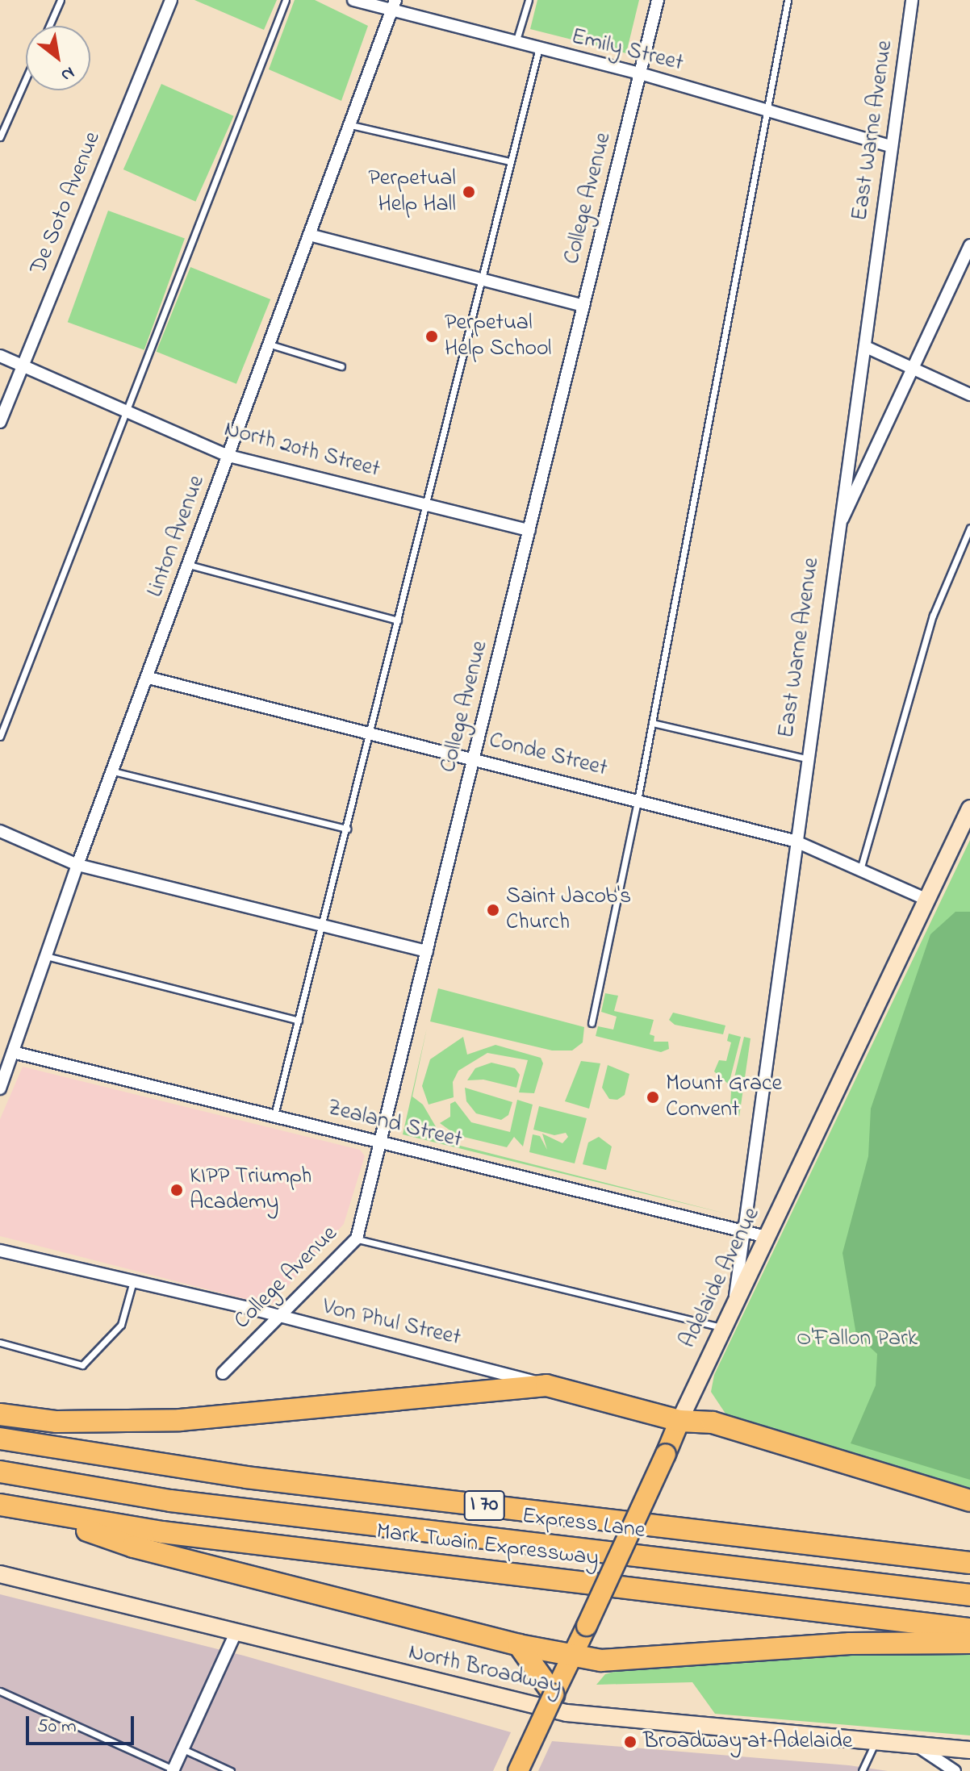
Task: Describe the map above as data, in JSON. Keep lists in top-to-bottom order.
{
  "streets": {
    "highway": ["I 70", "Express Lane", "Mark Twain Expressway"],
    "main road": ["Adelaide Avenue", "North Broadway"],
    "street": [
      "Emily Street",
      "East Warne Avenue",
      "College Avenue",
      "De Soto Avenue",
      "North 20th Street",
      "Linton Avenue",
      "Conde Street",
      "Zealand Street",
      "Von Phul Street"
    ]
  },
  "crossings": [
    ["Emily Street", "East Warne Avenue"],
    ["Emily Street", "College Avenue"],
    ["Emily Street", "Linton Avenue"],
    ["East Warne Avenue", "Conde Street"],
    ["East Warne Avenue", "Zealand Street"],
    ["East Warne Avenue", "Adelaide Avenue"],
    ["College Avenue", "North 20th Street"],
    ["College Avenue", "Conde Street"],
    ["College Avenue", "Zealand Street"],
    ["College Avenue", "Von Phul Street"],
    ["De Soto Avenue", "North 20th Street"],
    ["North 20th Street", "Linton Avenue"],
    ["Linton Avenue", "Conde Street"],
    ["Linton Avenue", "Zealand Street"],
    ["Conde Street", "Adelaide Avenue"],
    ["Zealand Street", "Adelaide Avenue"],
    ["Adelaide Avenue", "North Broadway"]
  ],
  "parks": ["O'Fallon Park"],
  "places": [
    "Perpetual Help Hall",
    "Perpetual Help School",
    "Saint Jacob's Church",
    "Mount Grace Convent",
    "KIPP Triumph Academy",
    "Broadway at Adelaide"
  ],
  "scale_bar": "50 m",
  "north": "bottom right"
}
